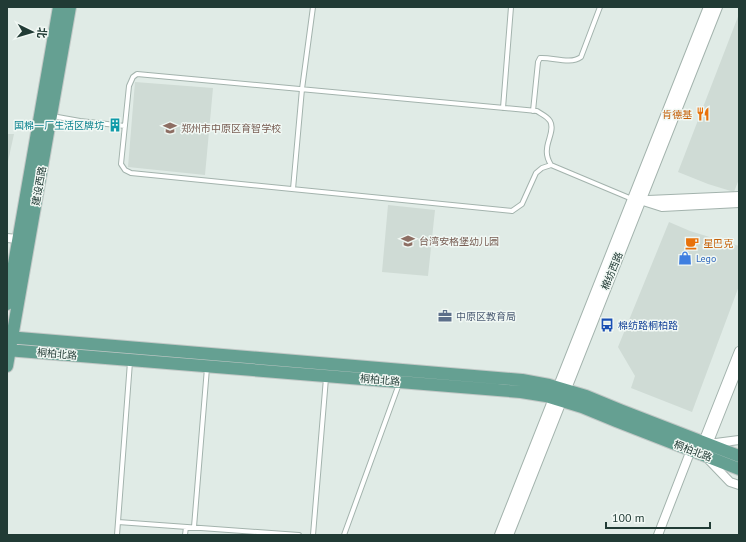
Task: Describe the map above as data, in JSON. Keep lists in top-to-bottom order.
{
  "streets": {
    "main road": ["建设西路", "桐柏北路"],
    "street": ["棉纺西路"]
  },
  "crossings": [
    ["建设西路", "桐柏北路"],
    ["棉纺西路", "桐柏北路"]
  ],
  "places": {
    "restaurant": ["肯德基"],
    "building": ["国棉一厂生活区牌坊"],
    "school or university": ["郑州市中原区育智学校", "台湾安格堡幼儿园"],
    "cafe": ["星巴克"],
    "shop": ["Lego"],
    "office": ["中原区教育局"],
    "bus stop": ["棉纺路桐柏路"]
  },
  "scale_bar": "100 m",
  "north": "right"
}
